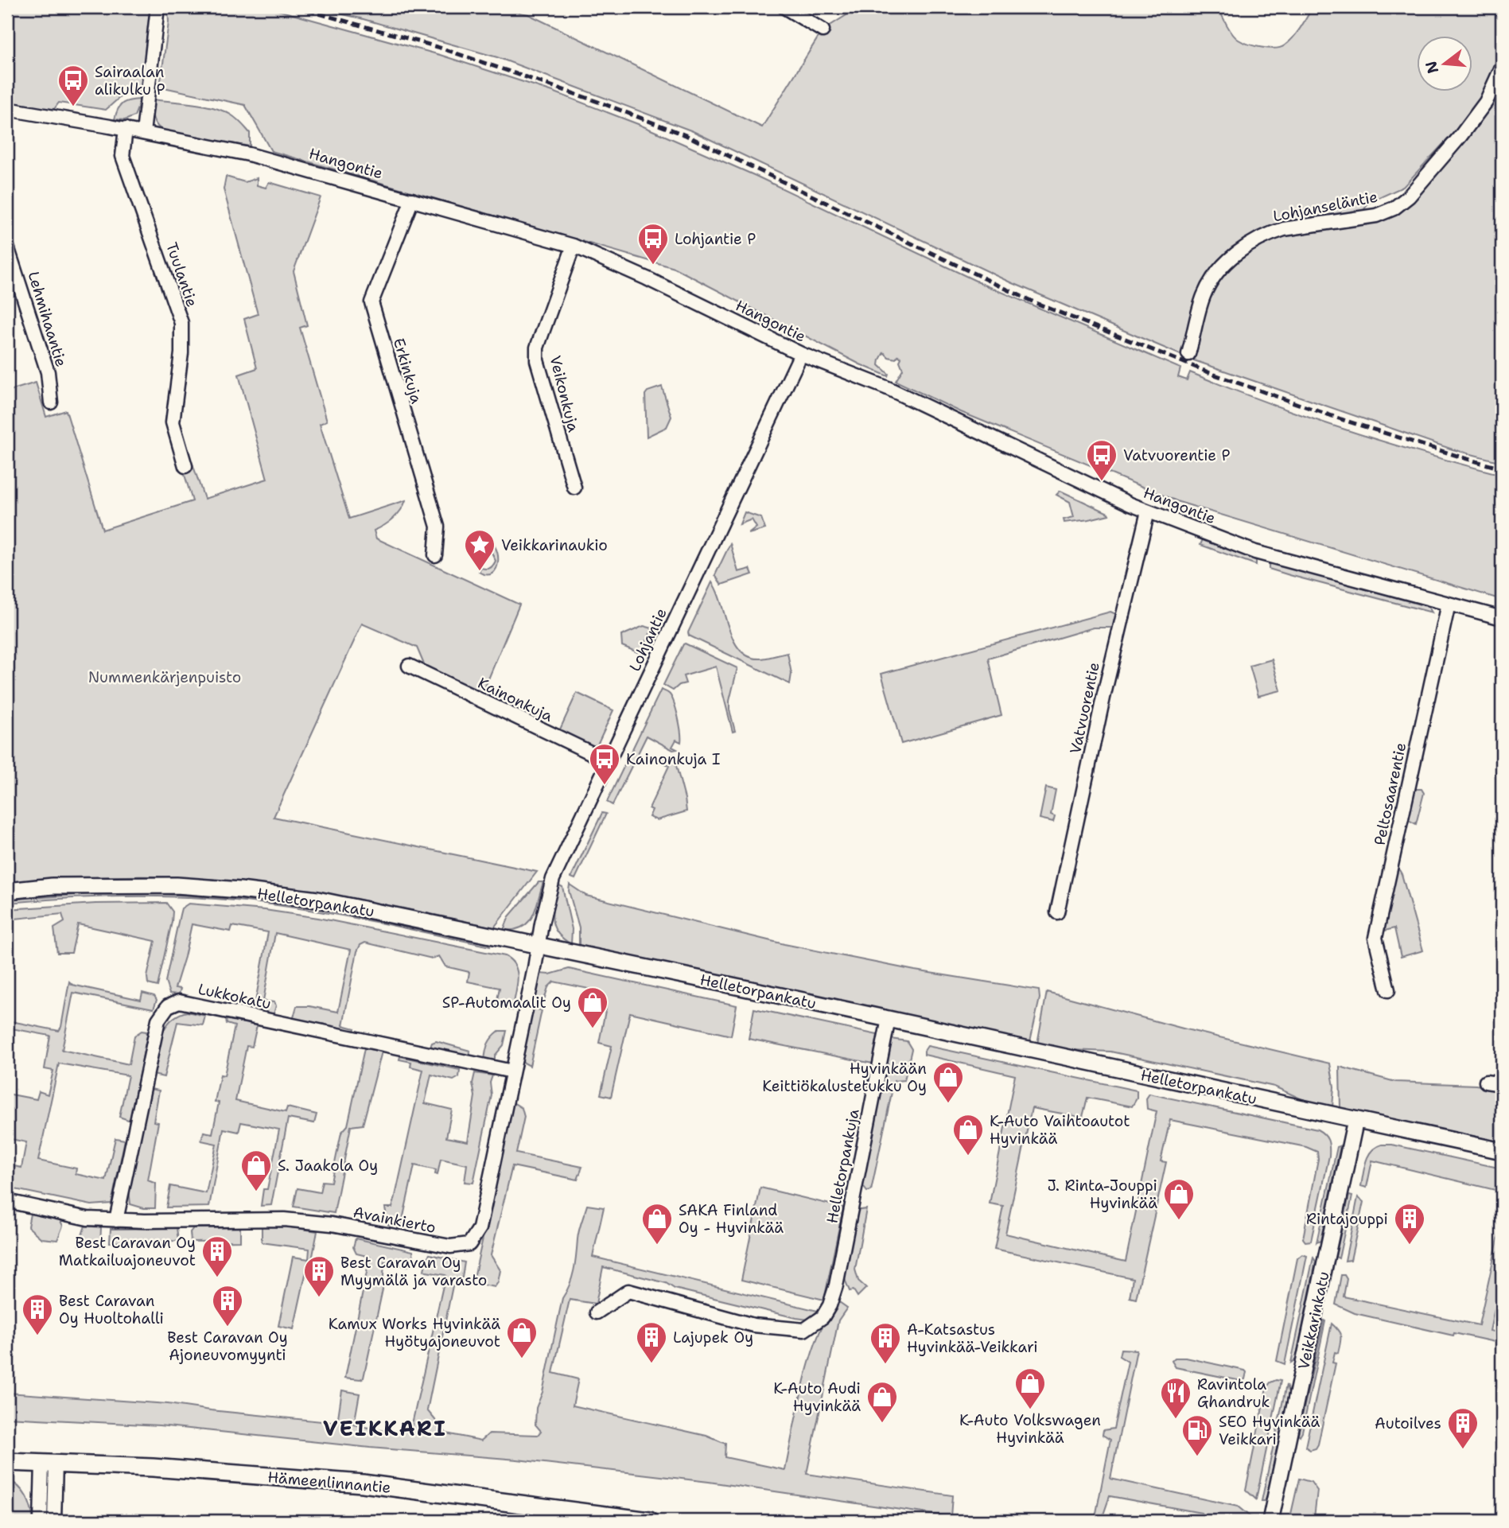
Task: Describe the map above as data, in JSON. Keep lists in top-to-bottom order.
{
  "streets": {
    "main road": ["Hämeenlinnantie"],
    "street": [
      "Hangontie",
      "Lohjanseläntie",
      "Tuulantie",
      "Lehmihaantie",
      "Erkinkuja",
      "Veikonkuja",
      "Lohjantie",
      "Kainonkuja",
      "Vatvuorentie",
      "Peltosaarentie",
      "Helletorpankatu",
      "Lukkokatu",
      "Helletorpankuja",
      "Avainkierto",
      "Veikkarinkatu"
    ]
  },
  "crossings": [
    ["Hangontie", "Tuulantie"],
    ["Hangontie", "Erkinkuja"],
    ["Hangontie", "Veikonkuja"],
    ["Hangontie", "Lohjantie"],
    ["Hangontie", "Vatvuorentie"],
    ["Hangontie", "Peltosaarentie"],
    ["Lohjantie", "Kainonkuja"],
    ["Lohjantie", "Helletorpankatu"],
    ["Lohjantie", "Avainkierto"],
    ["Helletorpankatu", "Helletorpankuja"],
    ["Helletorpankatu", "Avainkierto"],
    ["Helletorpankatu", "Veikkarinkatu"],
    ["Lukkokatu", "Avainkierto"]
  ],
  "districts": ["VEIKKARI"],
  "parks": ["Nummenkärjenpuisto"],
  "places": {
    "bus stop": [
      "Sairaalan alikulku P",
      "Lohjantie P",
      "Vatvuorentie P",
      "Kainonkuja I"
    ],
    "place": ["Veikkarinaukio"],
    "shop": [
      "SP-Automaalit Oy",
      "Hyvinkään Keittiökalustetukku Oy",
      "K-Auto Vaihtoautot Hyvinkää",
      "S. Jaakola Oy",
      "J. Rinta-Jouppi Hyvinkää",
      "SAKA Finland Oy - Hyvinkää",
      "Kamux Works Hyvinkää Hyötyajoneuvot",
      "K-Auto Volkswagen Hyvinkää",
      "K-Auto Audi Hyvinkää"
    ],
    "building": [
      "Rintajouppi",
      "Best Caravan Oy Matkailuajoneuvot",
      "Best Caravan Oy Myymälä ja varasto",
      "Best Caravan Oy Ajoneuvomyynti",
      "Best Caravan Oy Huoltohalli",
      "Lajupek Oy",
      "A-Katsastus Hyvinkää-Veikkari",
      "Autoilves"
    ],
    "restaurant": ["Ravintola Ghandruk"],
    "fuel station": ["SEO Hyvinkää Veikkari"]
  },
  "north": "left"
}
